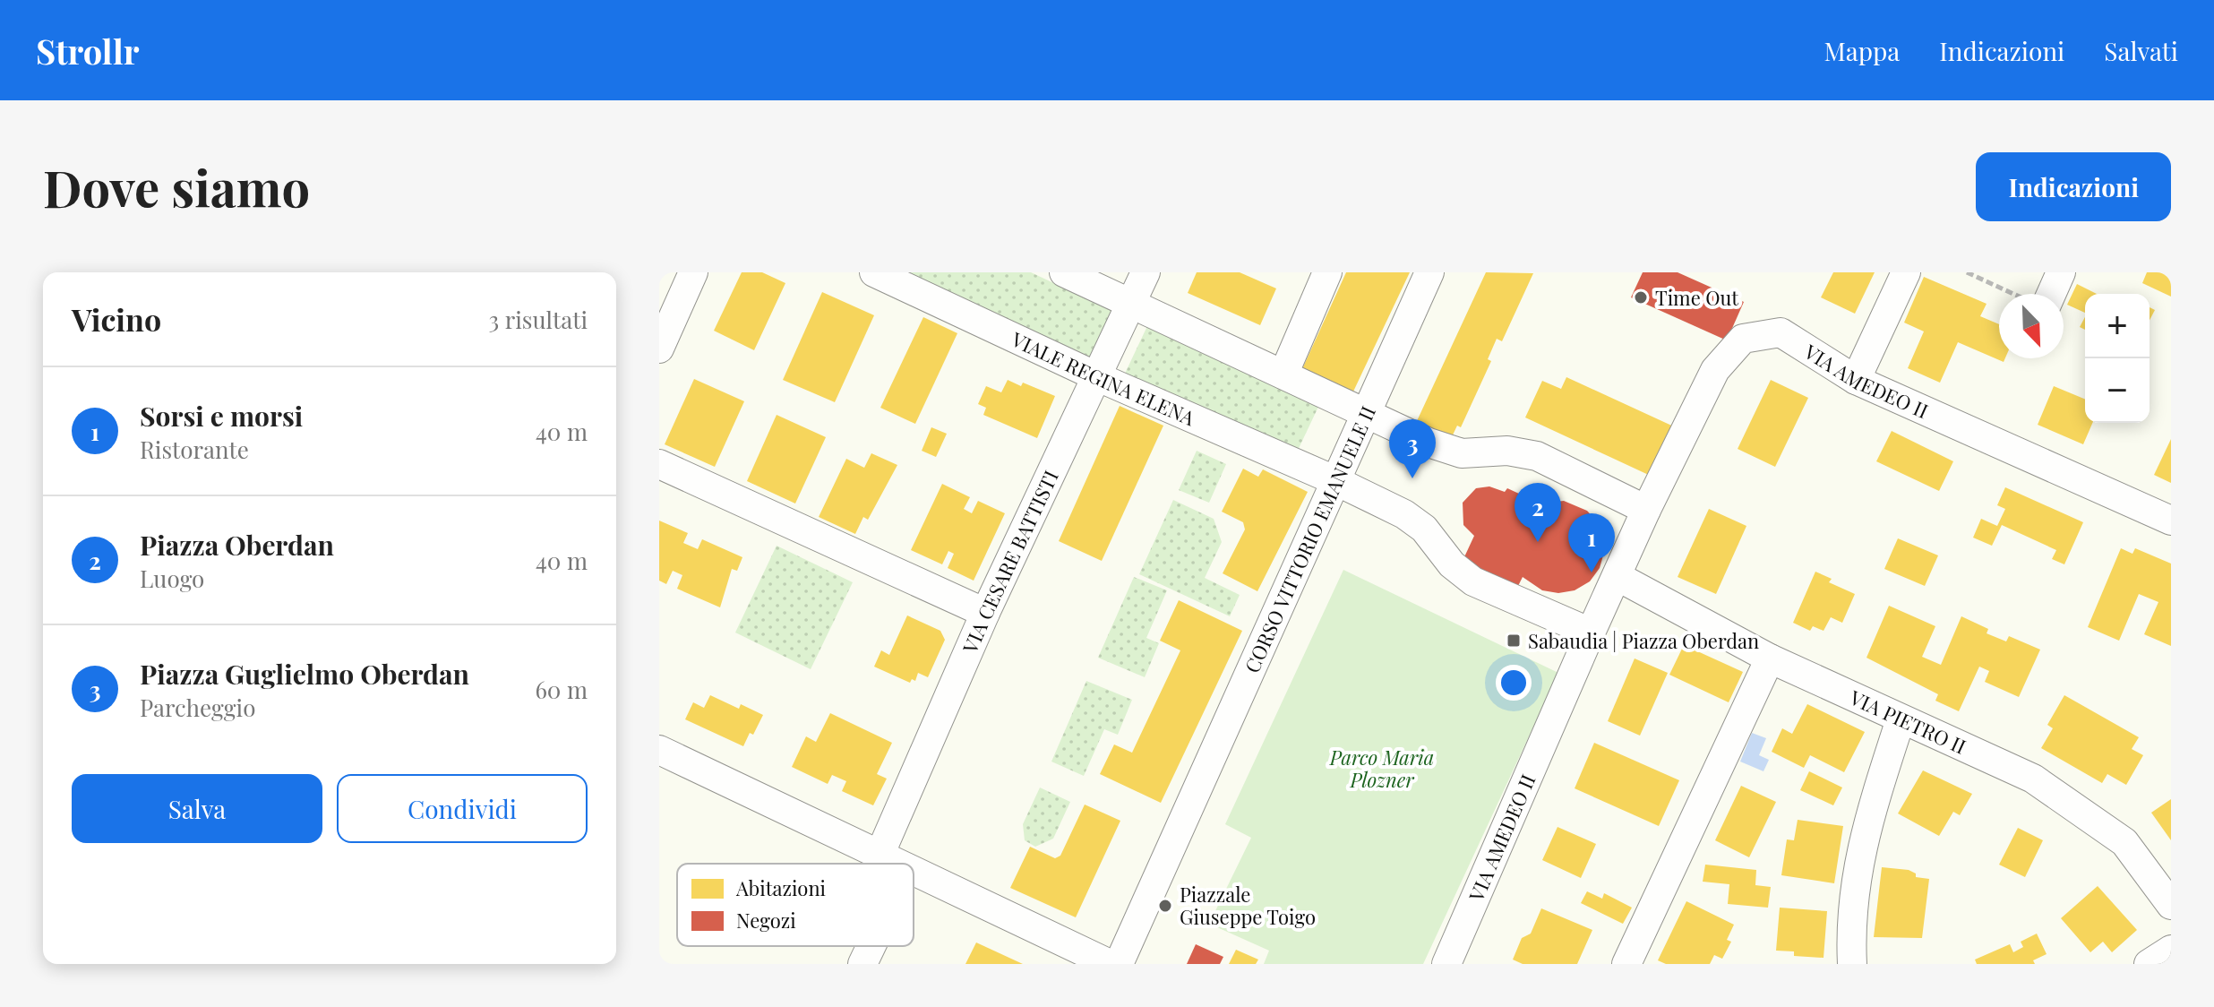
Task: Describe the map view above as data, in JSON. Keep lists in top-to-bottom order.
{
  "streets": {
    "street": [
      "VIALE REGINA ELENA",
      "VIA AMEDEO II",
      "CORSO VITTORIO EMANUELE II",
      "VIA CESARE BATTISTI",
      "VIA PIETRO II"
    ]
  },
  "crossings": [
    ["VIALE REGINA ELENA", "VIA AMEDEO II"],
    ["VIALE REGINA ELENA", "CORSO VITTORIO EMANUELE II"],
    ["VIALE REGINA ELENA", "VIA CESARE BATTISTI"],
    ["VIA AMEDEO II", "VIA PIETRO II"]
  ],
  "parks": ["Parco Maria Plozner"],
  "places": {
    "other": ["Time Out", "Piazzale Giuseppe Toigo"],
    "transit": ["Sabaudia | Piazza Oberdan"]
  },
  "legend": ["Abitazioni", "Negozi"],
  "north": "bottom right",
  "page": {
    "header": "Strollr",
    "nav": ["Mappa", "Indicazioni", "Salvati"],
    "buttons": [
      "Indicazioni",
      ["Salva", "Condividi"]
    ],
    "title": "Dove siamo",
    "heading": ["Vicino", "3 risultati"],
    "map_buttons": ["+", "−"],
    "list": [
      {
        "mark": "1",
        "name": "Sorsi e morsi",
        "note": "Ristorante",
        "value": "40 m"
      },
      {
        "mark": "2",
        "name": "Piazza Oberdan",
        "note": "Luogo",
        "value": "40 m"
      },
      {
        "mark": "3",
        "name": "Piazza Guglielmo Oberdan",
        "note": "Parcheggio",
        "value": "60 m"
      }
    ],
    "pins": ["3", "2", "1"]
  }
}
